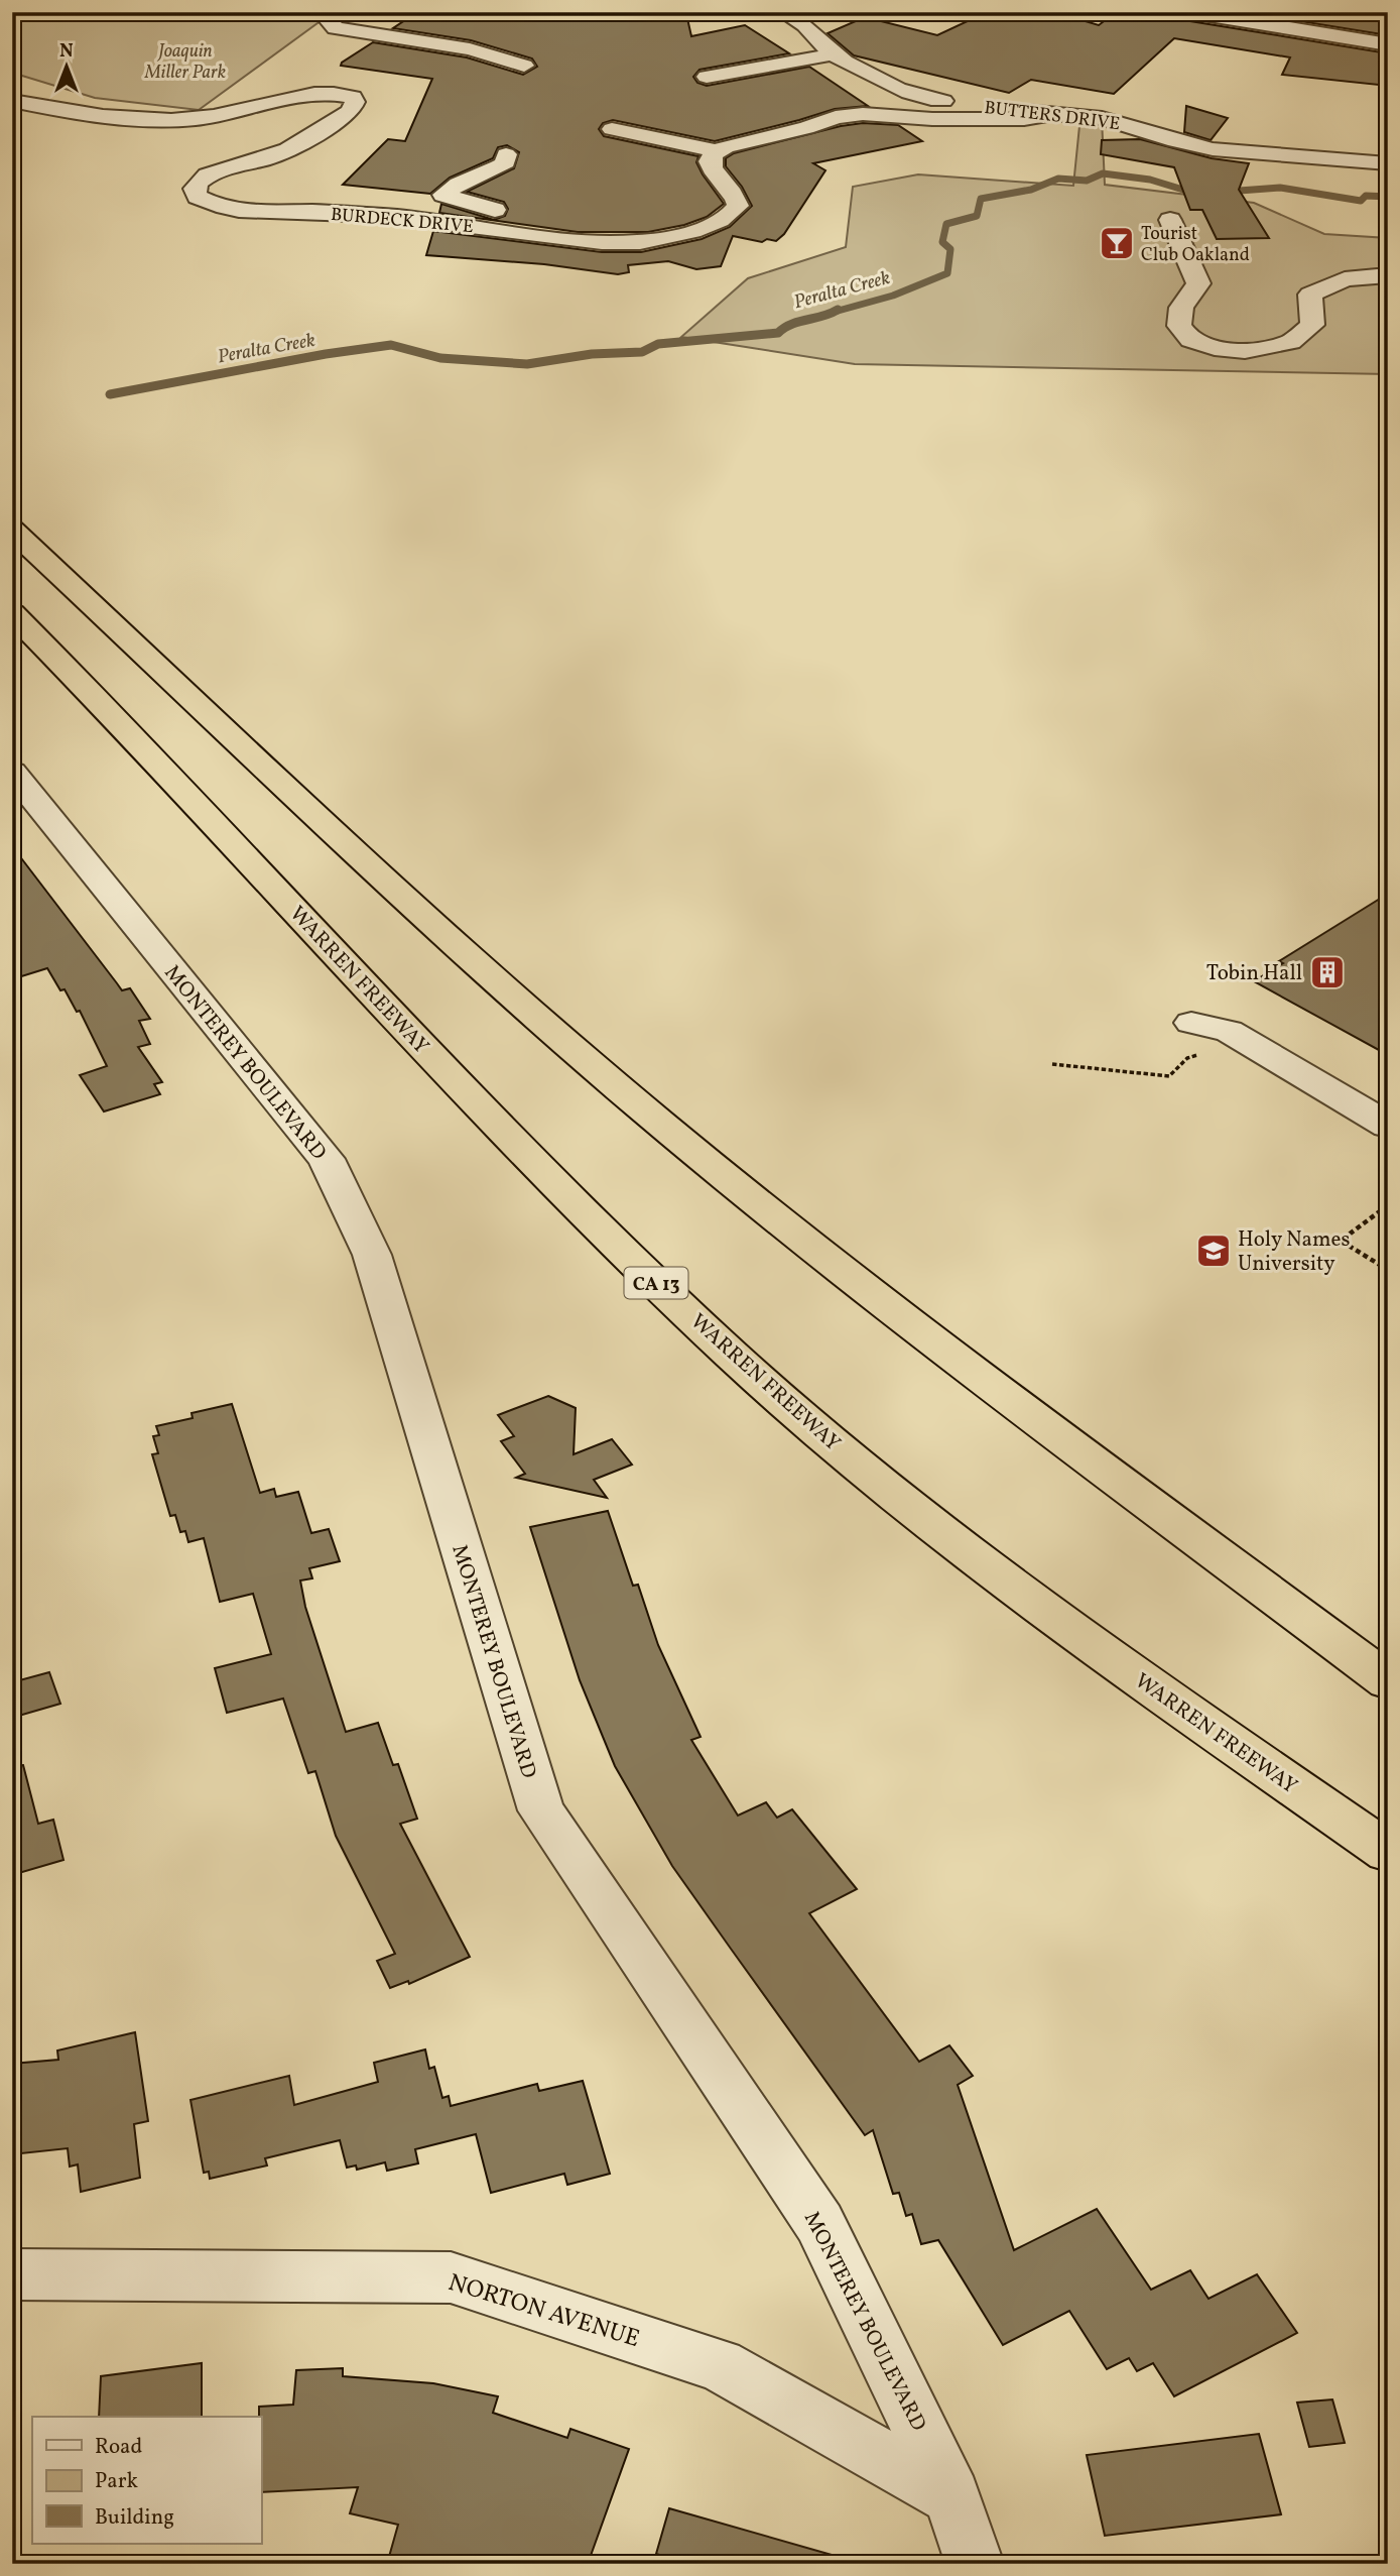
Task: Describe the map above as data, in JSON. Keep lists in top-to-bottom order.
{
  "streets": {
    "highway": ["WARREN FREEWAY", "CA 13"],
    "street": [
      "BUTTERS DRIVE",
      "BURDECK DRIVE",
      "MONTEREY BOULEVARD",
      "NORTON AVENUE"
    ]
  },
  "crossings": [
    ["MONTEREY BOULEVARD", "NORTON AVENUE"]
  ],
  "water": ["Peralta Creek"],
  "parks": ["Joaquin Miller Park"],
  "places": {
    "bar": ["Tourist Club Oakland"],
    "building": ["Tobin Hall"],
    "school or university": ["Holy Names University"]
  },
  "legend": ["Road", "Park", "Building"],
  "north": "top"
}
